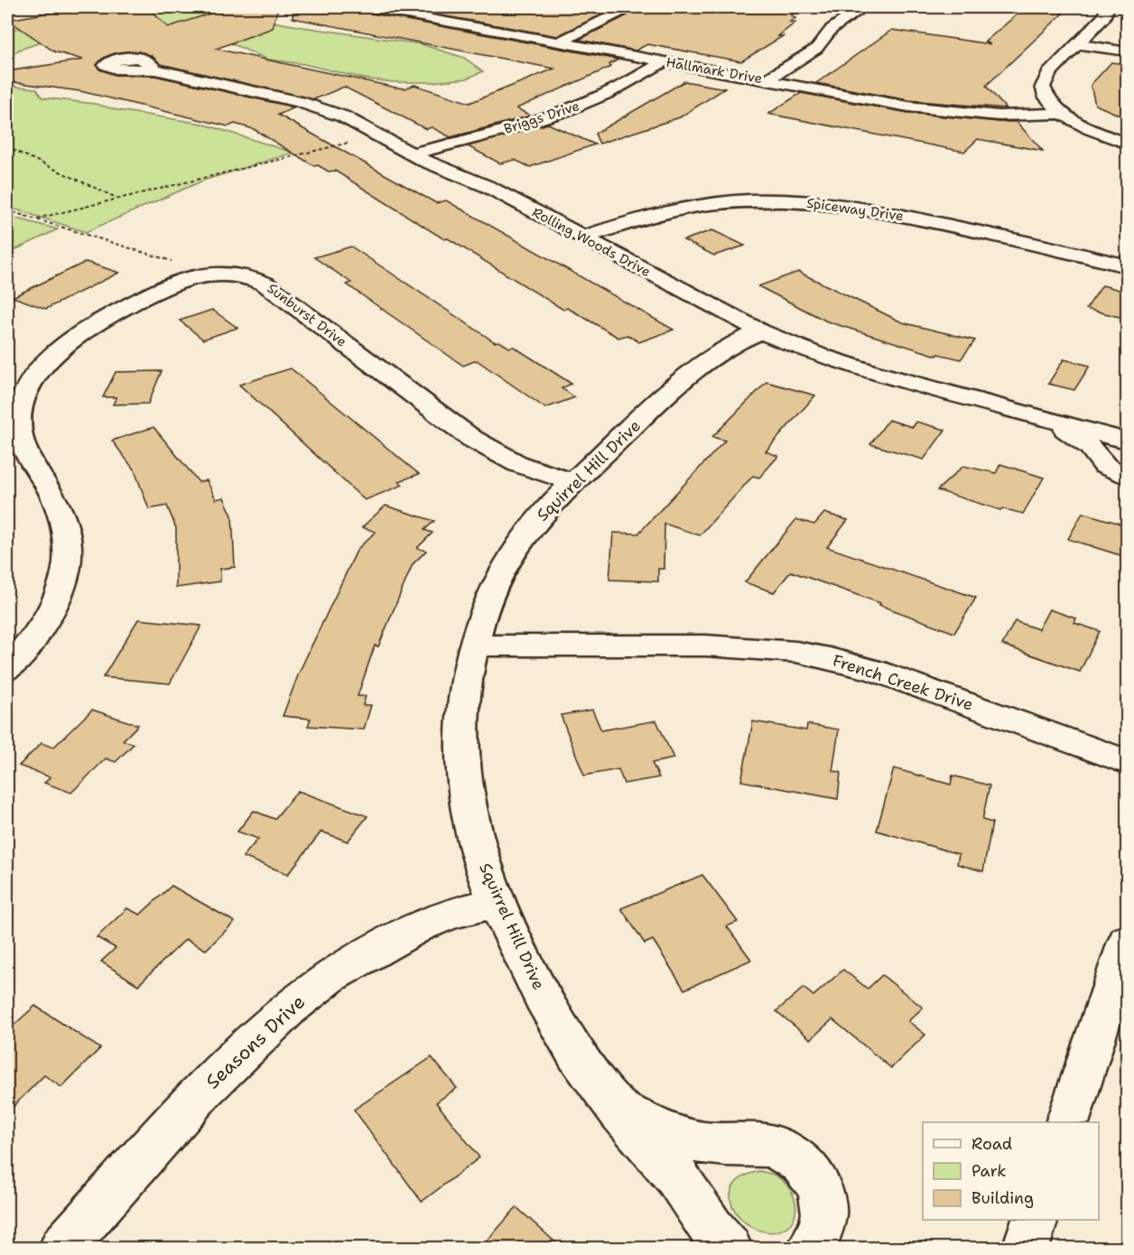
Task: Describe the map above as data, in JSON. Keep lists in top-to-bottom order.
{
  "streets": {
    "street": [
      "Hallmark Drive",
      "Briggs Drive",
      "Spiceway Drive",
      "Rolling Woods Drive",
      "Sunburst Drive",
      "Squirrel Hill Drive",
      "French Creek Drive",
      "Seasons Drive"
    ]
  },
  "crossings": [
    ["Hallmark Drive", "Briggs Drive"],
    ["Briggs Drive", "Rolling Woods Drive"],
    ["Spiceway Drive", "Rolling Woods Drive"],
    ["Rolling Woods Drive", "Squirrel Hill Drive"],
    ["Sunburst Drive", "Squirrel Hill Drive"],
    ["Squirrel Hill Drive", "French Creek Drive"],
    ["Squirrel Hill Drive", "Seasons Drive"]
  ],
  "legend": ["Road", "Park", "Building"]
}
